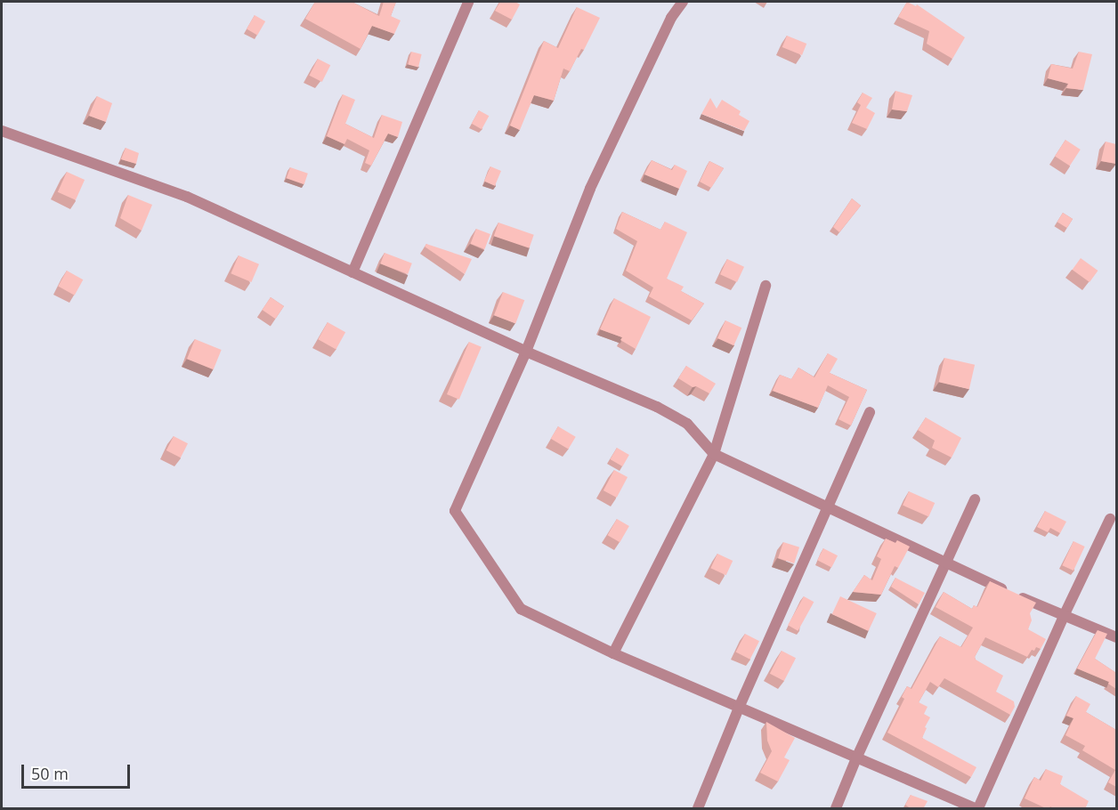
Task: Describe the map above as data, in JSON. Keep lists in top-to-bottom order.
{
  "scale_bar": "50 m"
}
